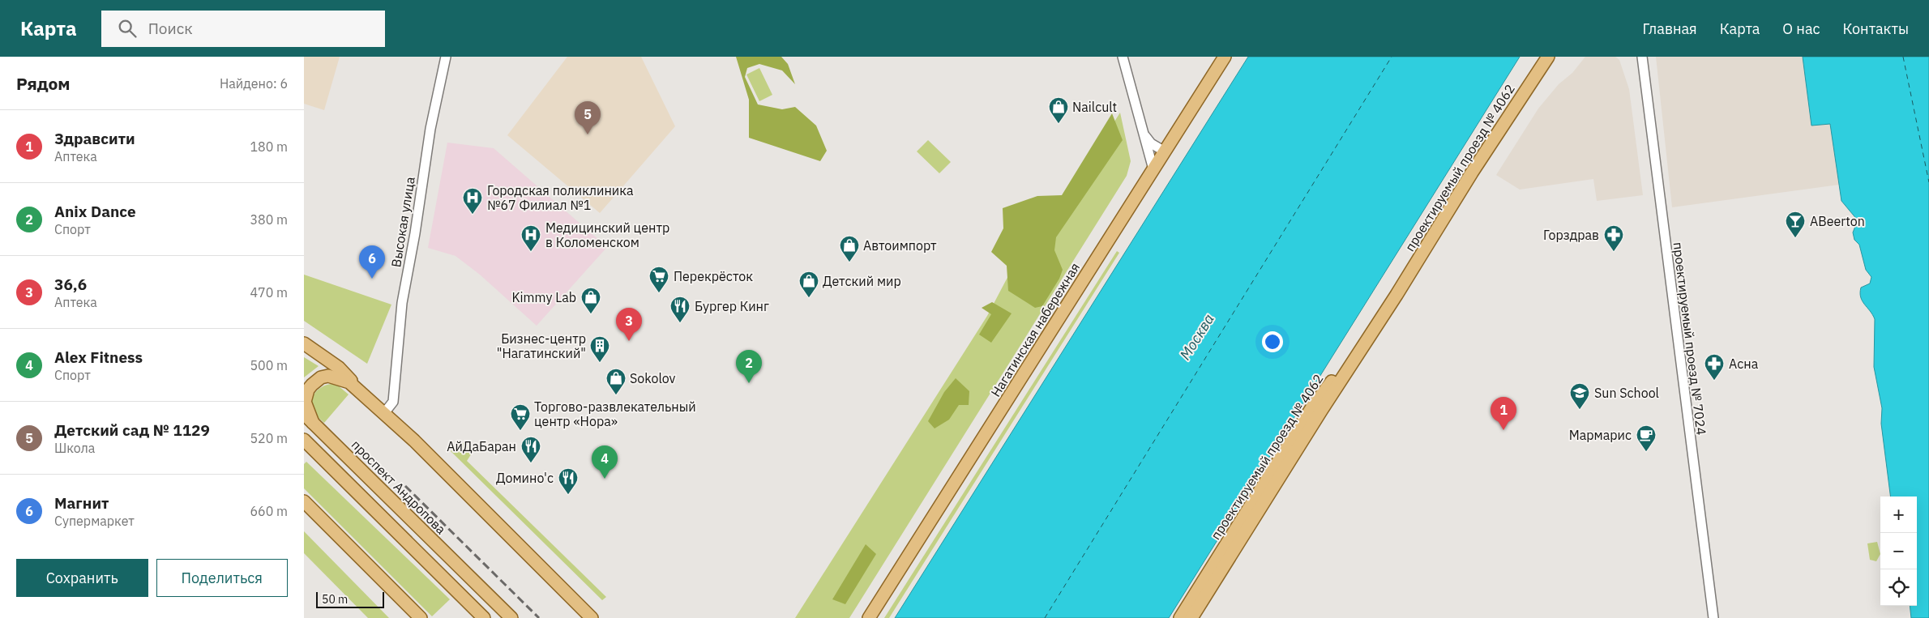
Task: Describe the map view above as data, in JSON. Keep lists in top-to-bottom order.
{
  "streets": {
    "main road": ["проектируемый проезд № 4062", "Нагатинская набережная", "проспект Андропова"],
    "street": ["Высокая улица", "проектируемый проезд № 7024"]
  },
  "water": ["Москва"],
  "places": {
    "shop": [
      "Nailcult",
      "Автоимпорт",
      "Детский мир",
      "Kimmy Lab",
      "Sokolov"
    ],
    "hospital": ["Городская поликлиника №67 Филиал №1", "Медицинский центр в Коломенском"],
    "bar": ["ABeerton"],
    "pharmacy": ["Горздрав", "Асна"],
    "supermarket": ["Перекрёсток", "Торгово-развлекательный центр «Нора»"],
    "restaurant": ["Бургер Кинг", "АйДаБаран", "Домино'c"],
    "building": ["Бизнес-центр \"Нагатинский\""],
    "school or university": ["Sun School"],
    "cafe": ["Мармарис"]
  },
  "scale_bar": "50 m",
  "page": {
    "header": "Карта",
    "search": "Поиск",
    "nav": [
      "Главная",
      "Карта",
      "О нас",
      "Контакты"
    ],
    "heading": ["Рядом", "Найдено: 6"],
    "pins": [
      "5",
      "6",
      "3",
      "2",
      "1",
      "4"
    ],
    "list": [
      {
        "mark": "1",
        "name": "Здравсити",
        "note": "Аптека",
        "value": "180 m"
      },
      {
        "mark": "2",
        "name": "Anix Dance",
        "note": "Спорт",
        "value": "380 m"
      },
      {
        "mark": "3",
        "name": "36,6",
        "note": "Аптека",
        "value": "470 m"
      },
      {
        "mark": "4",
        "name": "Alex Fitness",
        "note": "Спорт",
        "value": "500 m"
      },
      {
        "mark": "5",
        "name": "Детский сад № 1129",
        "note": "Школа",
        "value": "520 m"
      },
      {
        "mark": "6",
        "name": "Магнит",
        "note": "Супермаркет",
        "value": "660 m"
      }
    ],
    "map_buttons": ["+", "−"],
    "buttons": ["Сохранить", "Поделиться"],
    "scale": "50 m"
  }
}
